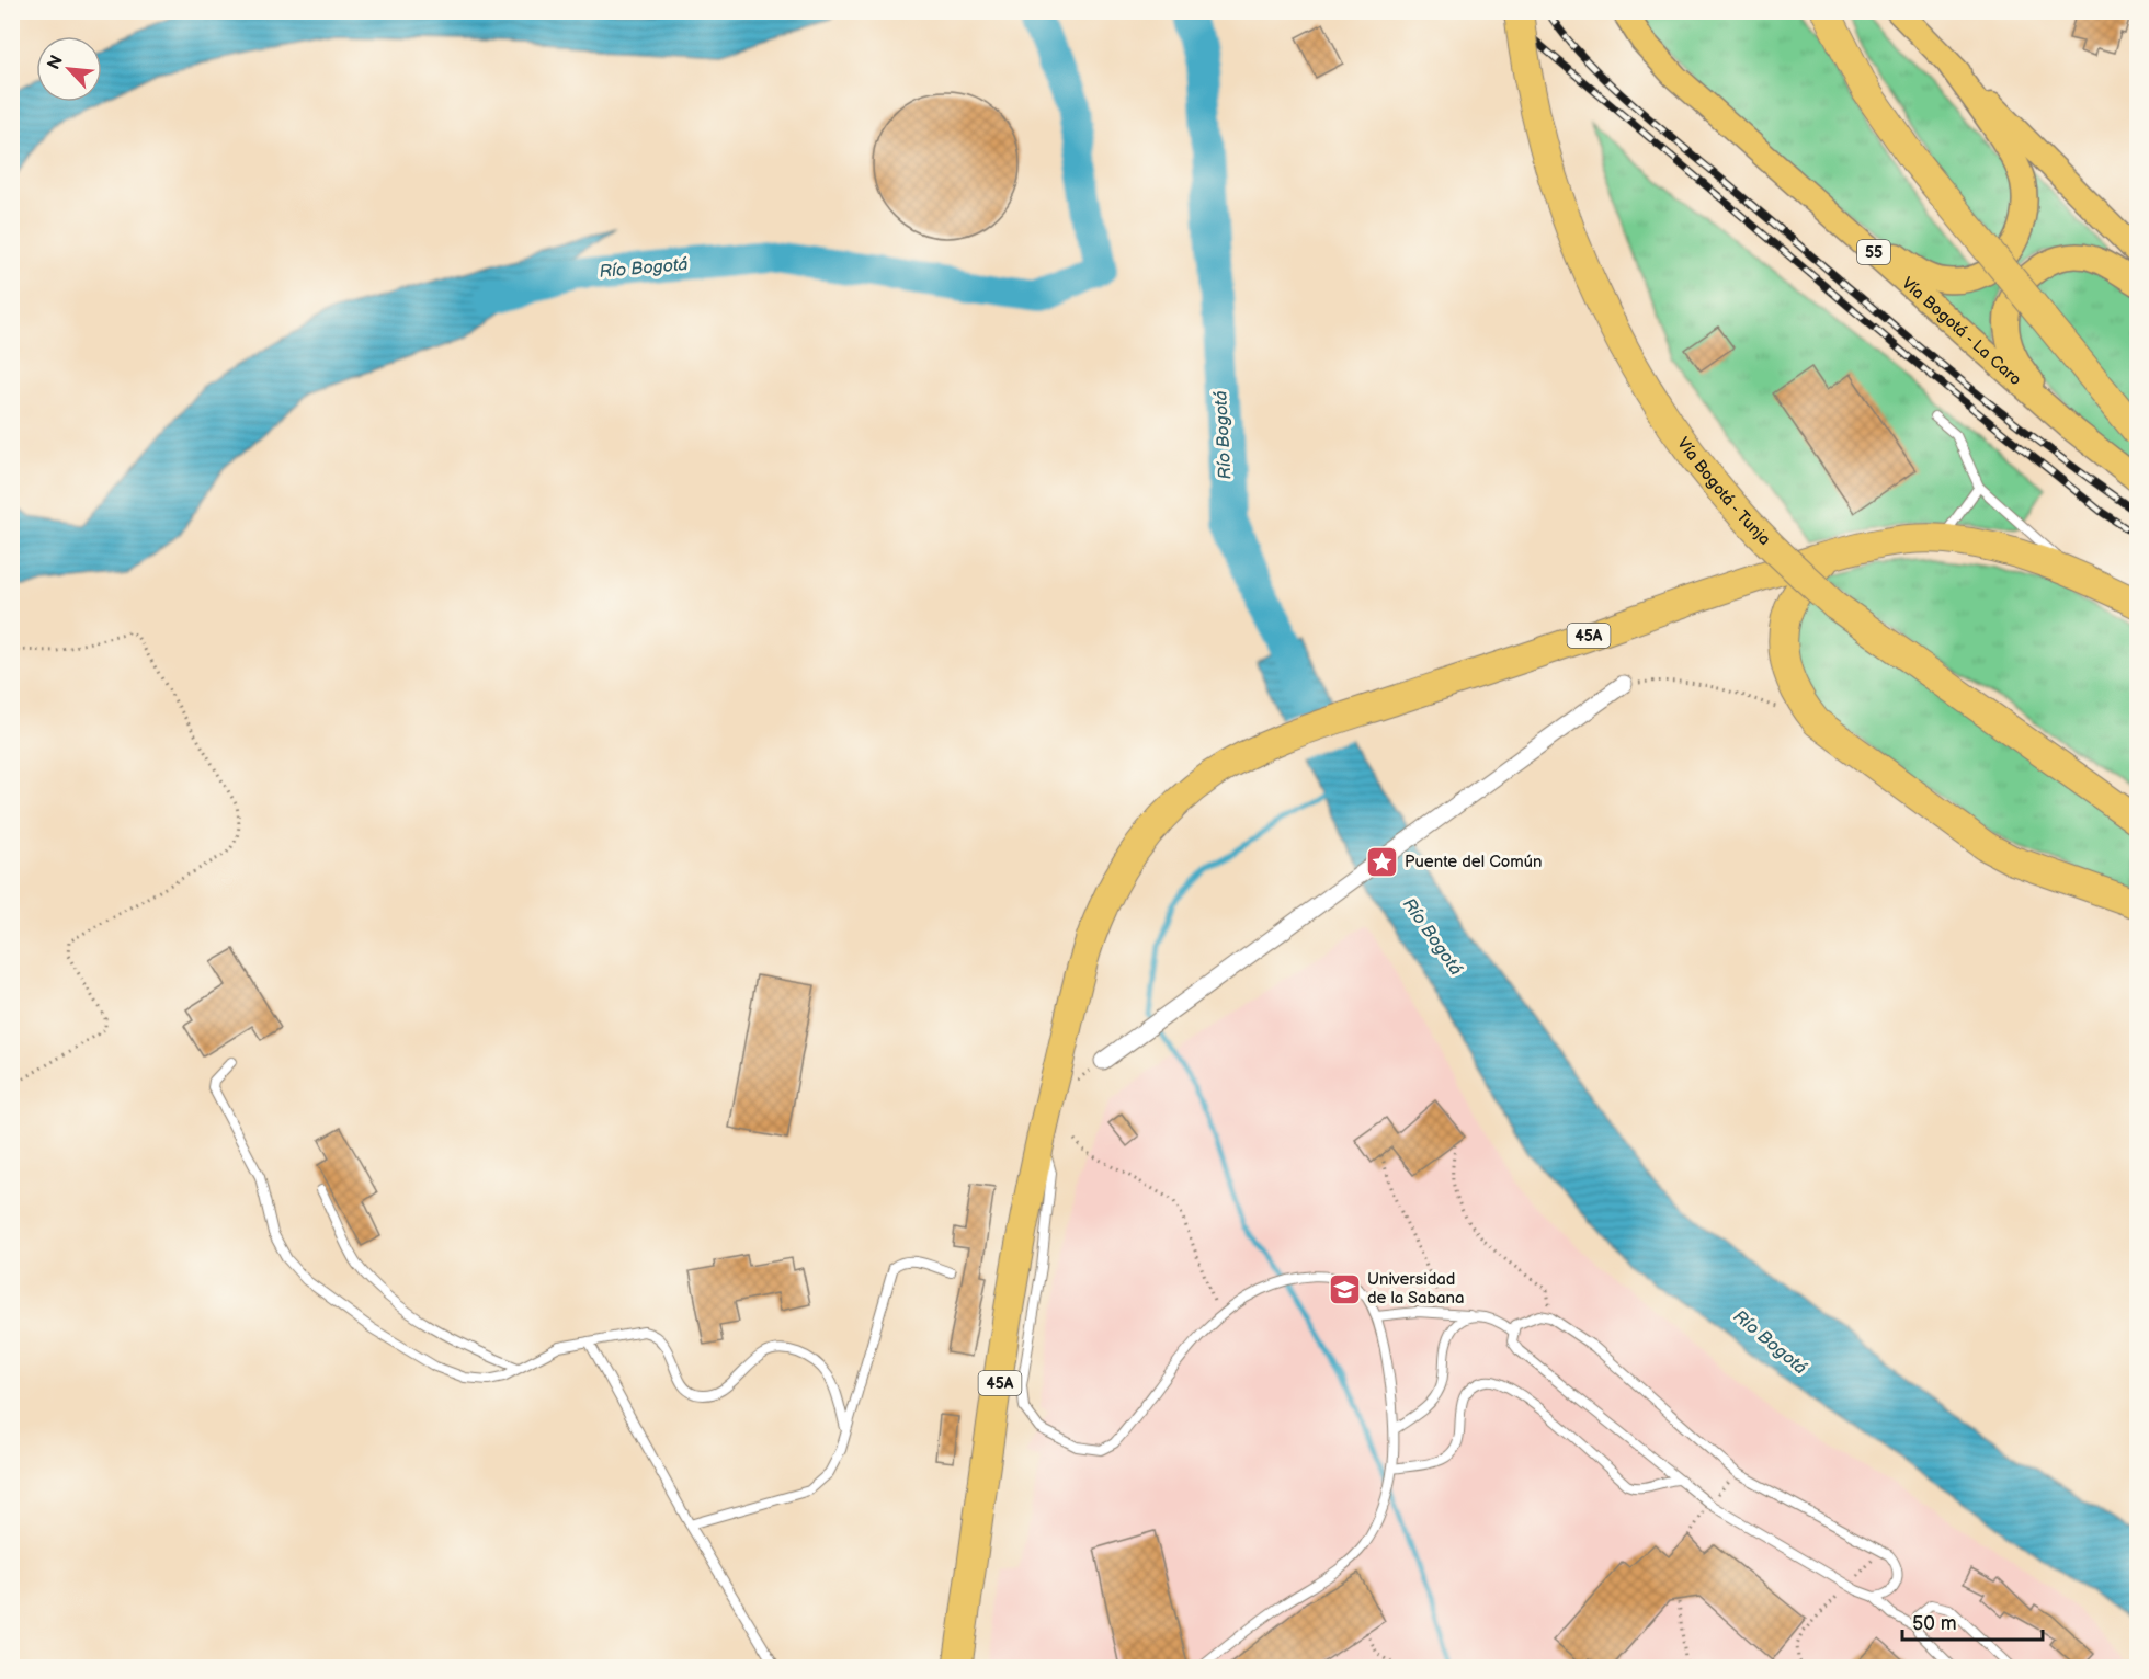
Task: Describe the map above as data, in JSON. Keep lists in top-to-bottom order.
{
  "streets": {
    "highway": ["Vía Bogotá - Tunja", "45A"],
    "main road": ["55", "Vía Bogotá - La Caro"]
  },
  "water": ["Río Bogotá"],
  "places": {
    "place": ["Puente del Común"],
    "school or university": ["Universidad de la Sabana"]
  },
  "scale_bar": "50 m",
  "north": "top left"
}
